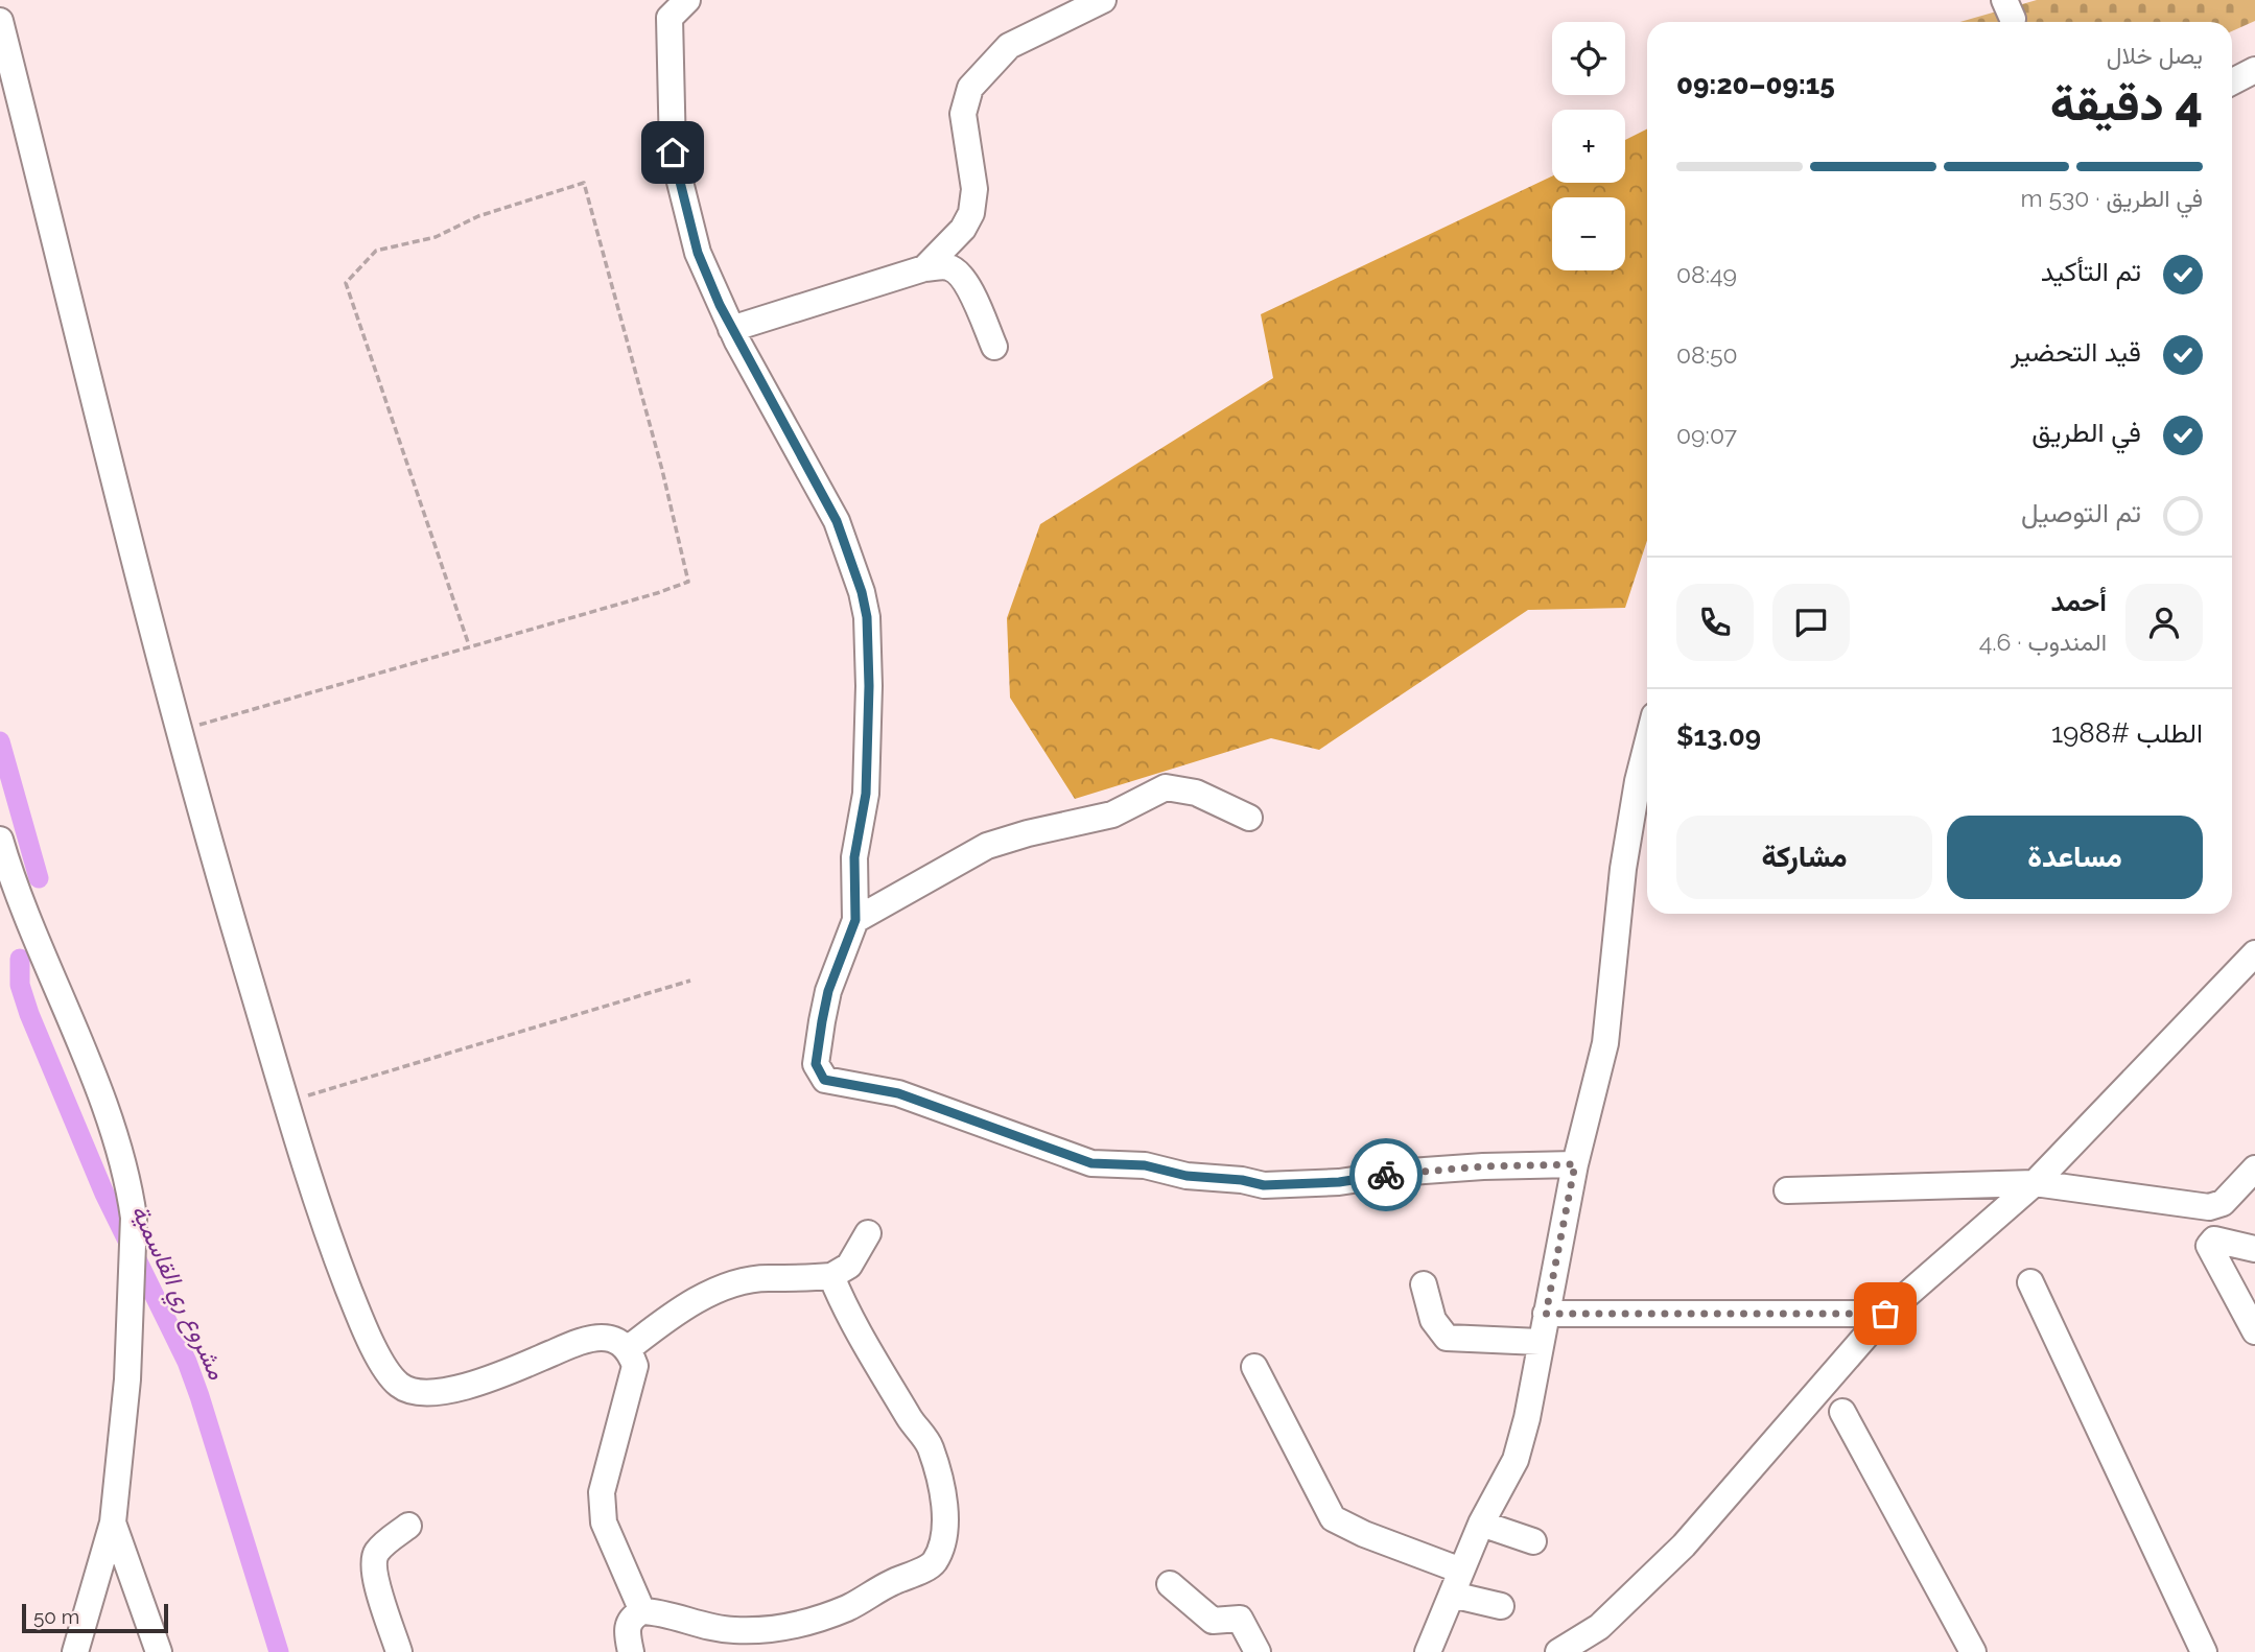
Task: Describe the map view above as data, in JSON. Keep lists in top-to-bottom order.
{
  "water": ["مشروع ري القاسمية"],
  "scale_bar": "50 m",
  "page": {
    "map_buttons": ["+", "−"],
    "heading": ["4 دقيقة", "يصل خلال", "09:15–09:20"],
    "panel": [
      "أحمد",
      "المندوب · 4.6",
      "الطلب #1988",
      "$13.09"
    ],
    "bar": "في الطريق · 530 m",
    "list": [
      ["تم التأكيد", "08:49"],
      ["قيد التحضير", "08:50"],
      ["في الطريق", "09:07"],
      "تم التوصيل"
    ],
    "buttons": ["مساعدة", "مشاركة"],
    "scale": "50 m"
  }
}
